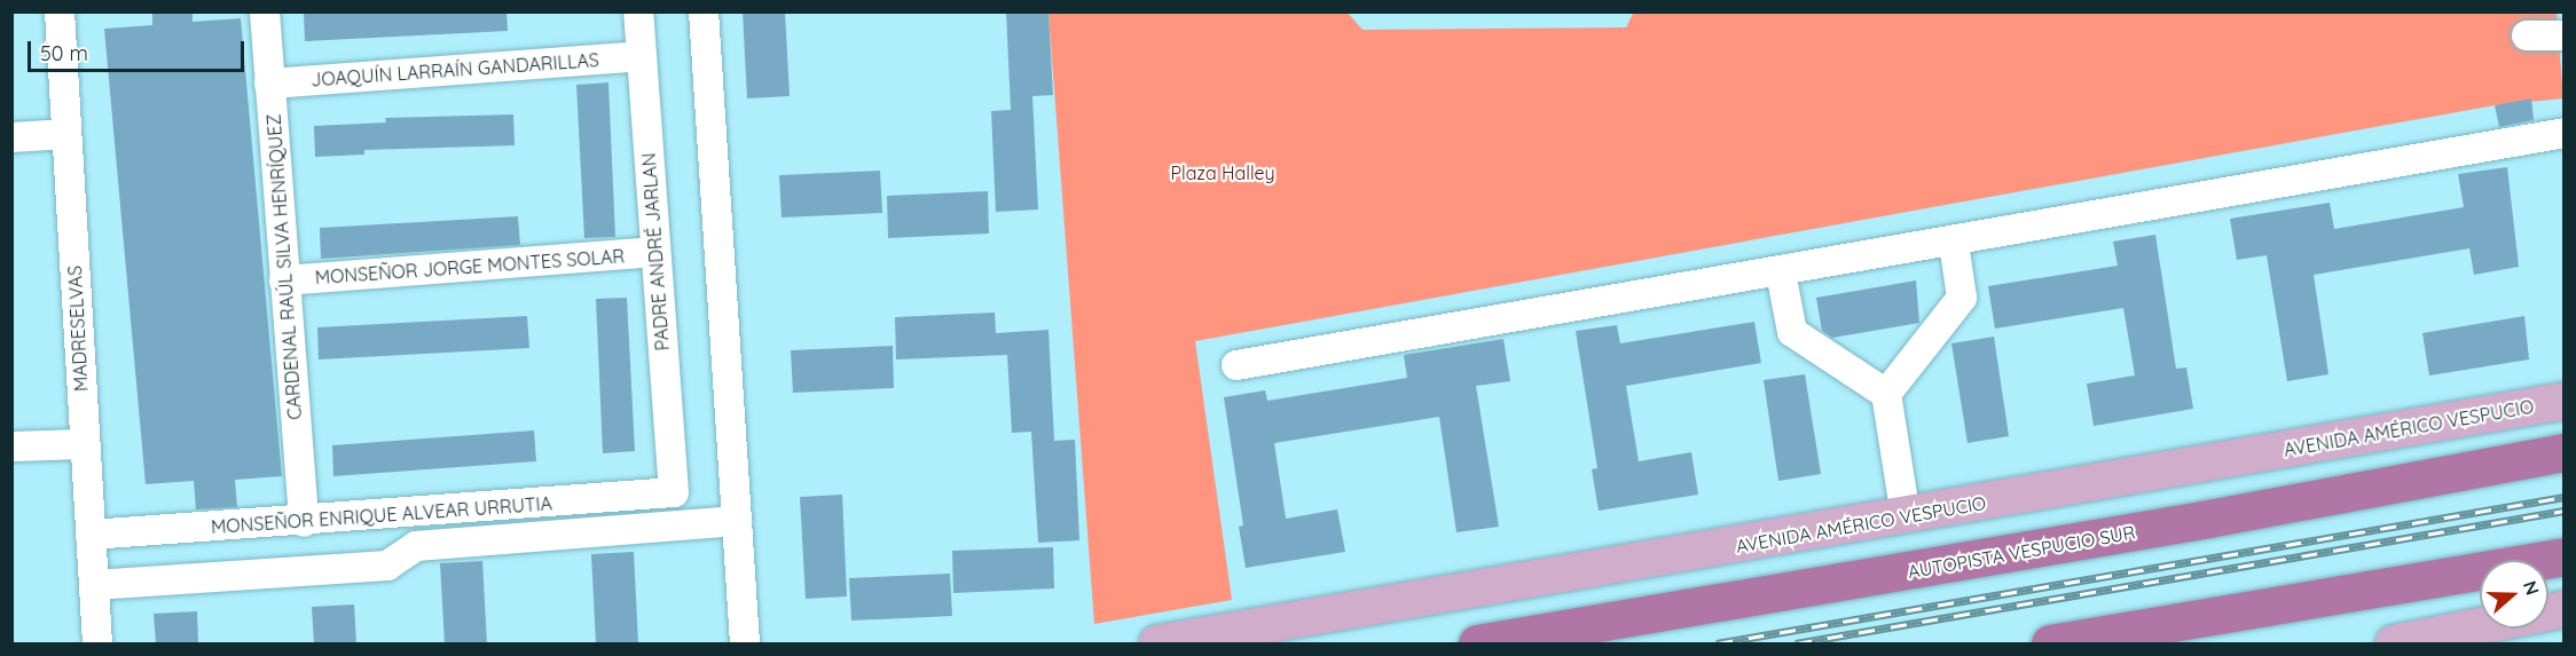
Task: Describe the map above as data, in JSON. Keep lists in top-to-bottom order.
{
  "streets": {
    "highway": ["AUTOPISTA VESPUCIO SUR"],
    "main road": ["AVENIDA AMÉRICO VESPUCIO"],
    "street": [
      "JOAQUÍN LARRAÍN GANDARILLAS",
      "PADRE ANDRÉ JARLAN",
      "CARDENAL RAÚL SILVA HENRÍQUEZ",
      "MONSEÑOR JORGE MONTES SOLAR",
      "MADRESELVAS",
      "MONSEÑOR ENRIQUE ALVEAR URRUTIA"
    ]
  },
  "crossings": [
    ["JOAQUÍN LARRAÍN GANDARILLAS", "PADRE ANDRÉ JARLAN"],
    ["JOAQUÍN LARRAÍN GANDARILLAS", "CARDENAL RAÚL SILVA HENRÍQUEZ"],
    ["PADRE ANDRÉ JARLAN", "MONSEÑOR JORGE MONTES SOLAR"],
    ["PADRE ANDRÉ JARLAN", "MONSEÑOR ENRIQUE ALVEAR URRUTIA"],
    ["CARDENAL RAÚL SILVA HENRÍQUEZ", "MONSEÑOR JORGE MONTES SOLAR"],
    ["CARDENAL RAÚL SILVA HENRÍQUEZ", "MONSEÑOR ENRIQUE ALVEAR URRUTIA"],
    ["MADRESELVAS", "MONSEÑOR ENRIQUE ALVEAR URRUTIA"]
  ],
  "parks": ["Plaza Halley"],
  "scale_bar": "50 m",
  "north": "right"
}
